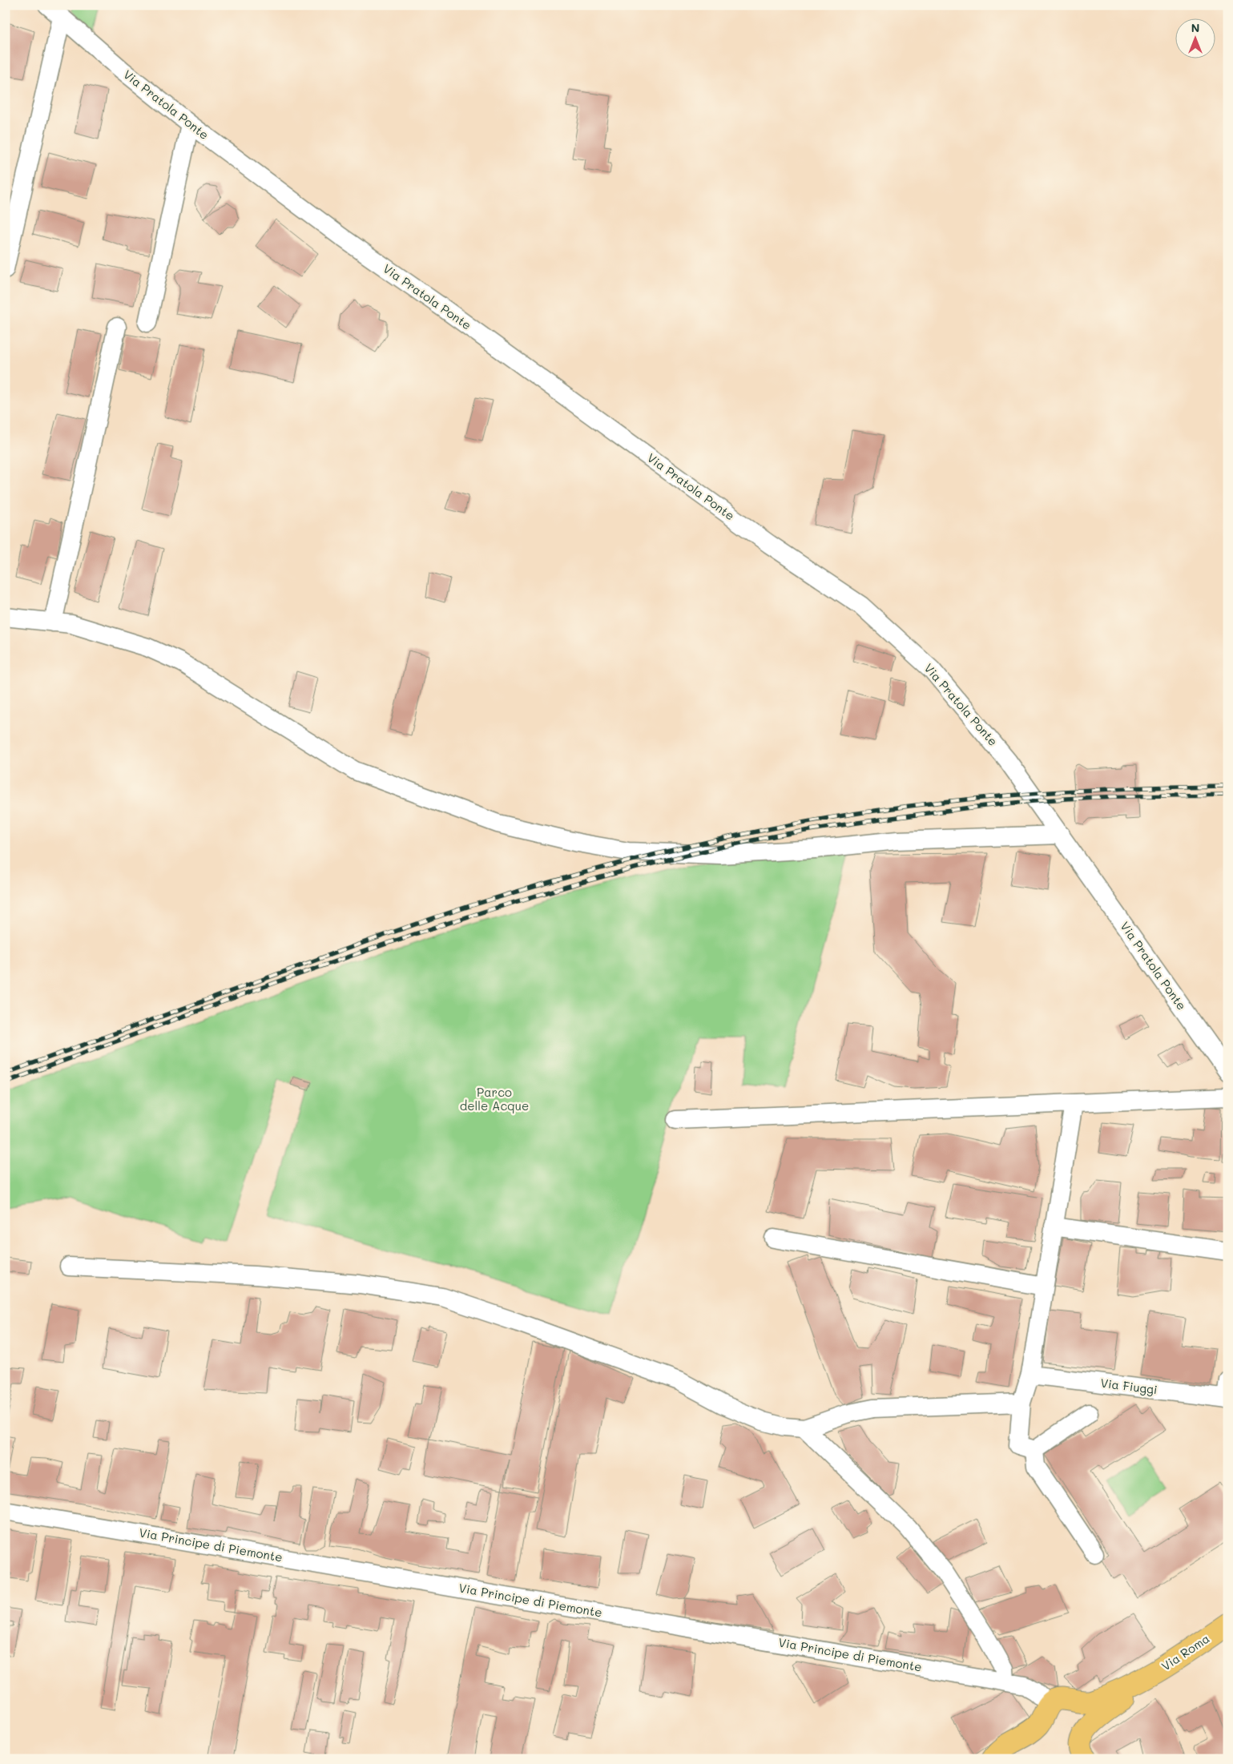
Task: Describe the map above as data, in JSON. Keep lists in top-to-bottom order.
{
  "streets": {
    "main road": ["Via Roma"],
    "street": ["Via Pratola Ponte", "Via Fiuggi", "Via Principe di Piemonte"]
  },
  "parks": ["Parco delle Acque"],
  "north": "top"
}
